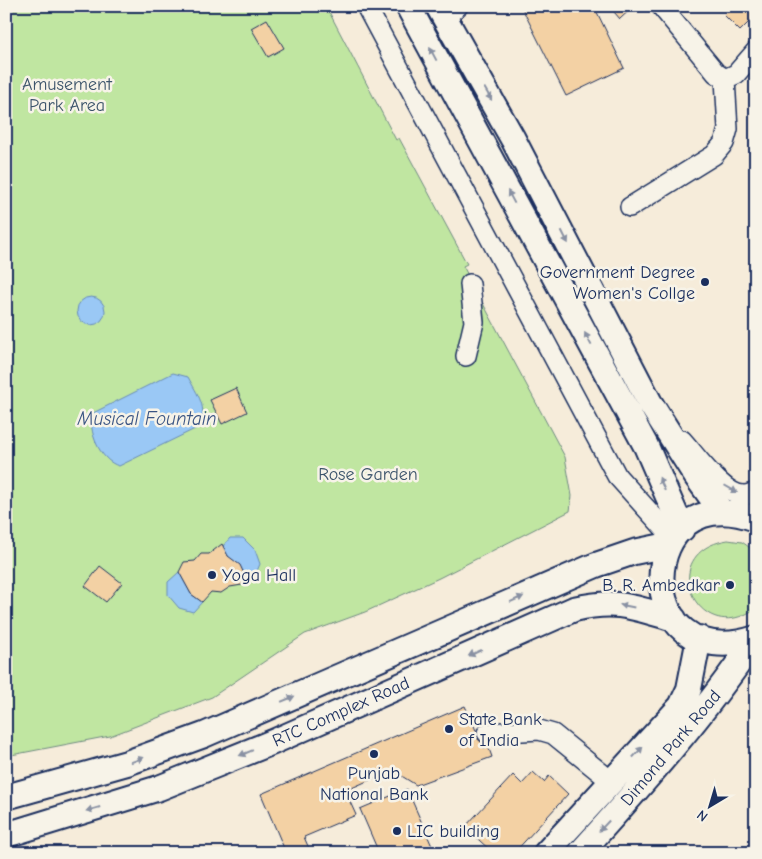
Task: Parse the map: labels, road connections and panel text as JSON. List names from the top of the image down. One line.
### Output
{"streets":{"main road":["RTC Complex Road","Dimond Park Road"]},"water":["Musical Fountain"],"parks":["Amusement Park Area","Rose Garden"],"places":["Government Degree Women's Collge","Yoga Hall","B. R. Ambedkar","State Bank of India","Punjab National Bank","LIC building"],"north":"bottom left"}
